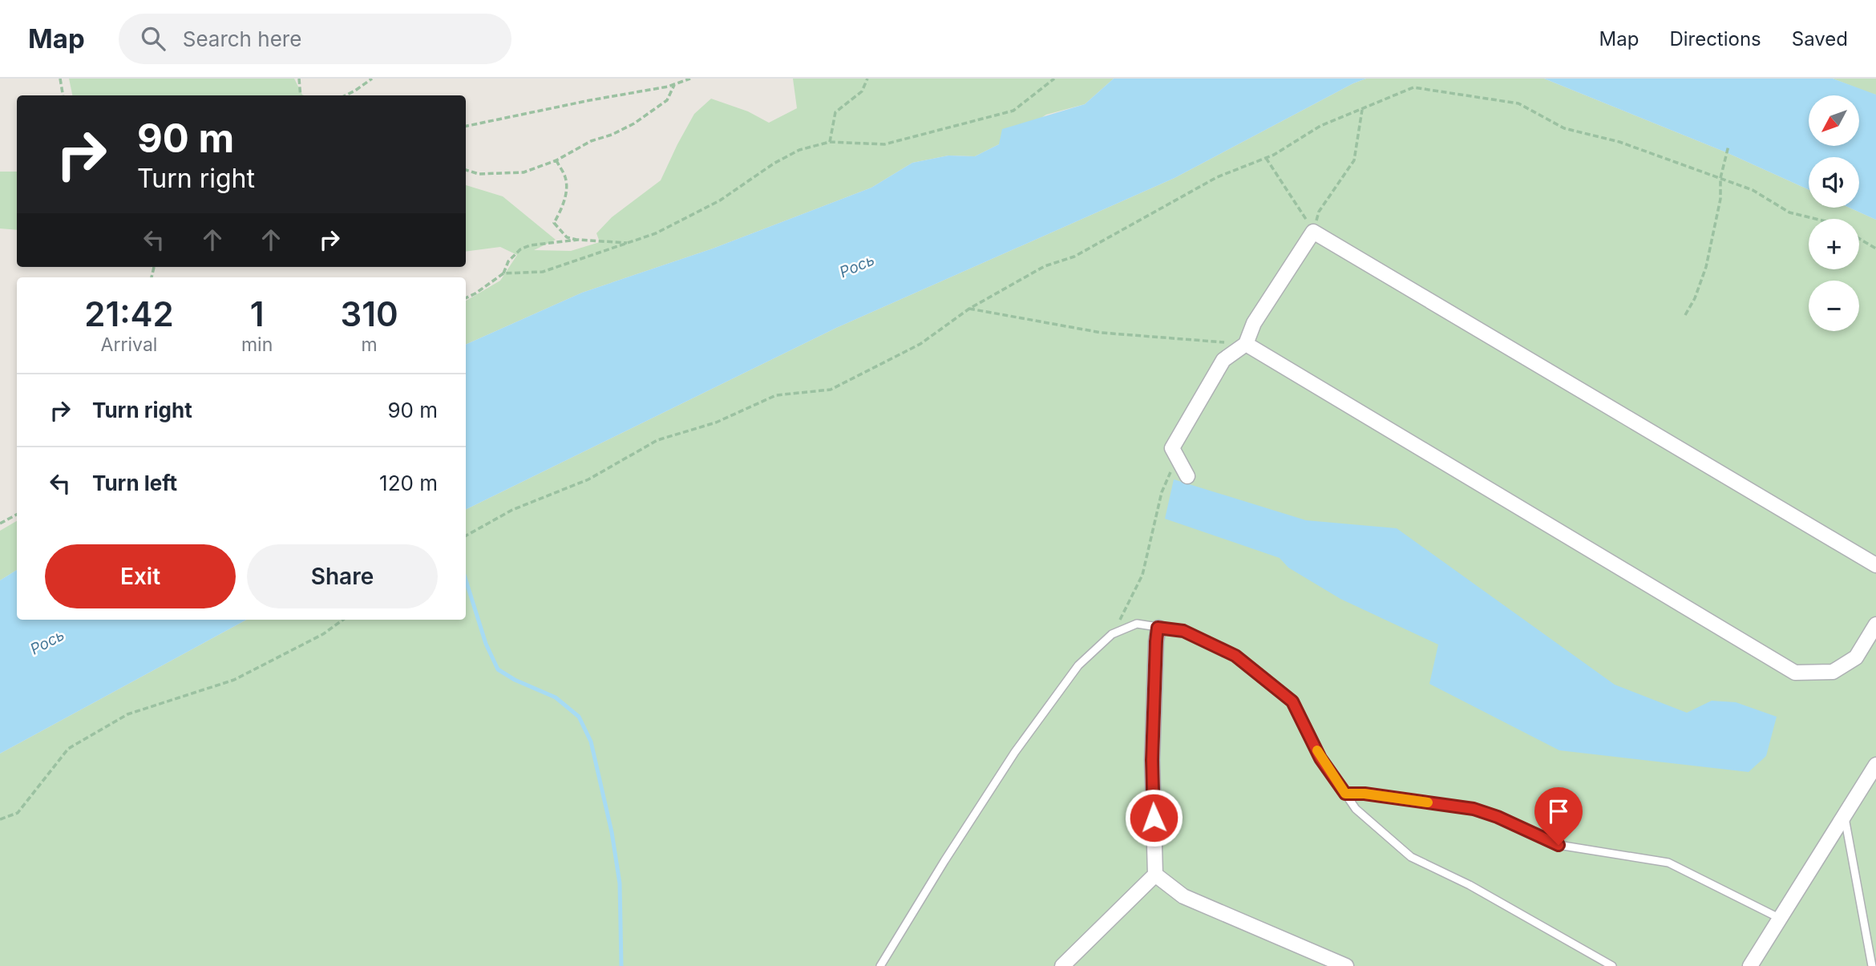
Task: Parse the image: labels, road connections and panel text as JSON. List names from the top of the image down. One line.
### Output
{"water":["Рось"],"north":"bottom left","page":{"header":"Map","search":"Search here","nav":["Map","Directions","Saved"],"map_buttons":["+","−"],"turn":["90 m","Turn right"],"eta":["21:42","Arrival","1","min","310","m"],"list":[{"name":"Turn right","value":"90 m"},{"name":"Turn left","value":"120 m"}],"buttons":["Exit","Share"]}}
